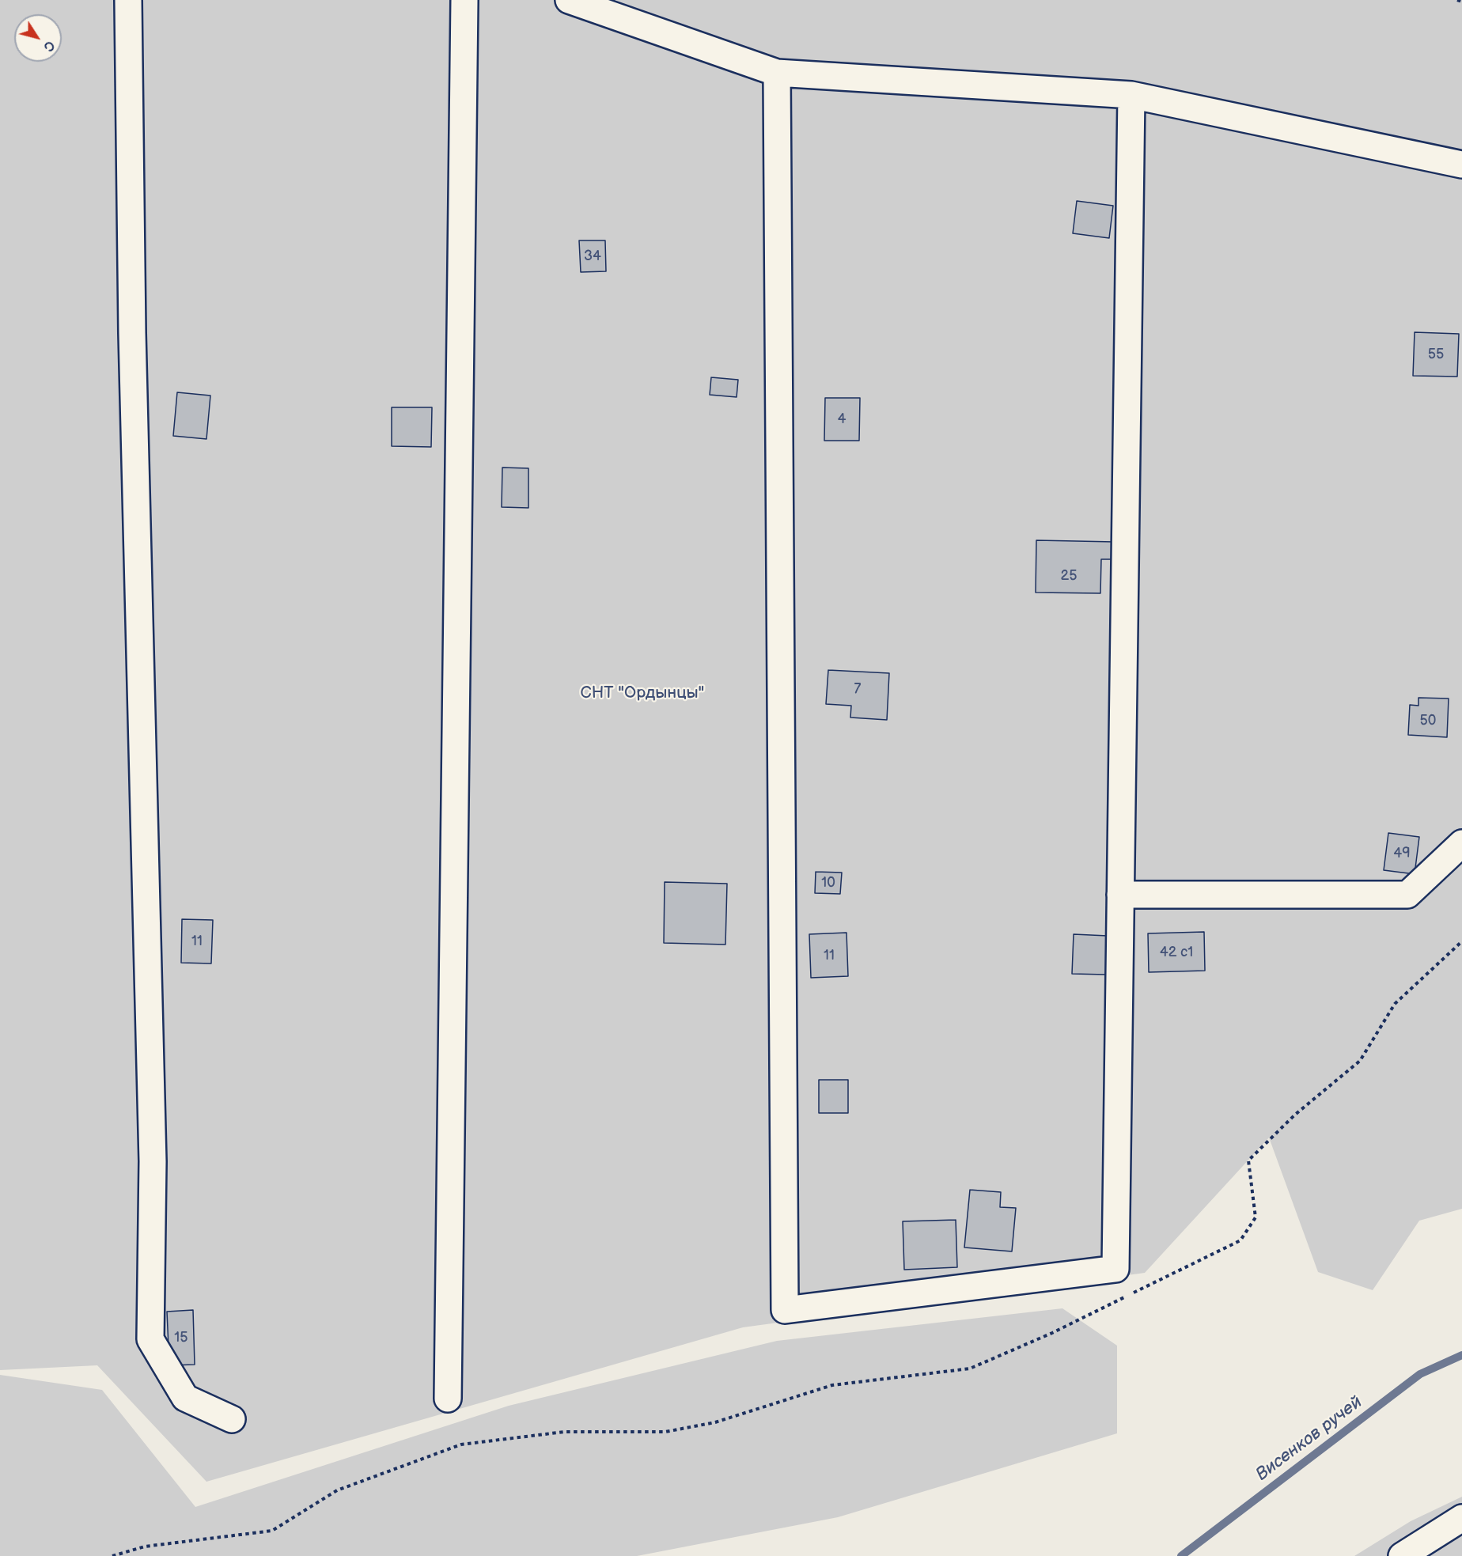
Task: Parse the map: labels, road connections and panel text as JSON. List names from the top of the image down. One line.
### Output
{"water":["Висенков ручей"],"parks":["СНТ \"Ордынцы\""],"house_numbers":["34","55","4","25","7","50","49","10","11","42 с1","11","15"],"north":"bottom right"}
